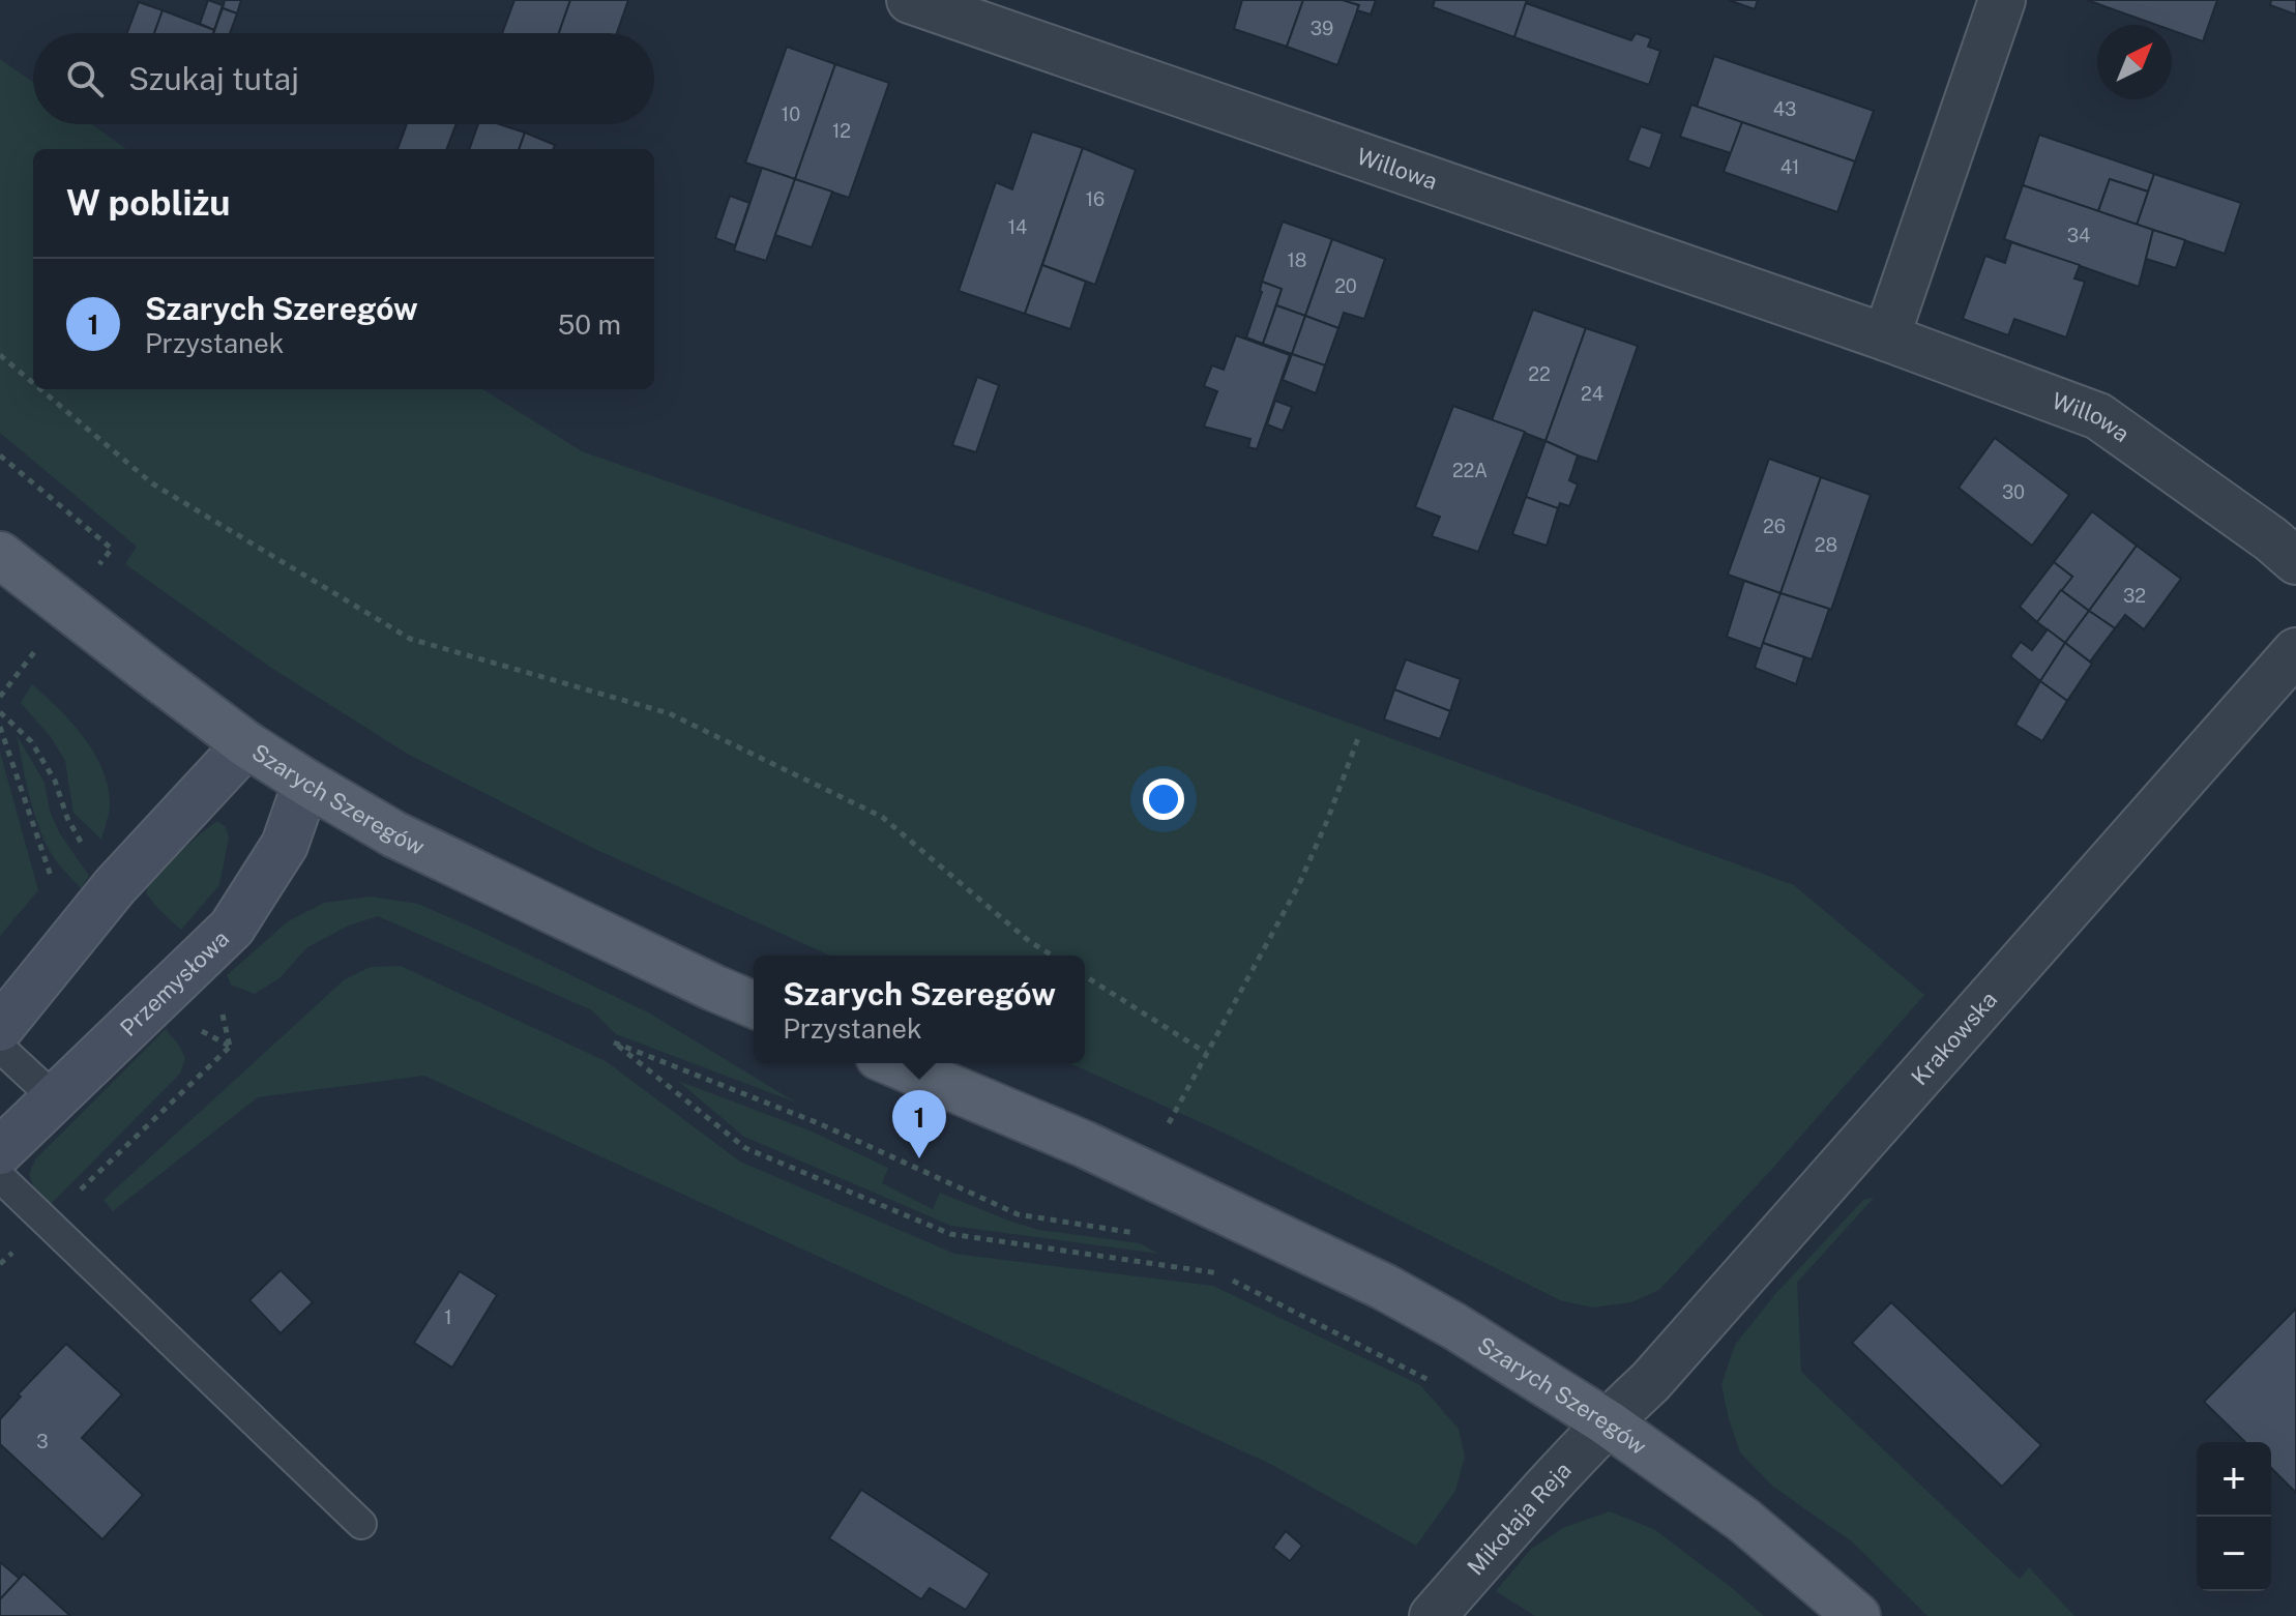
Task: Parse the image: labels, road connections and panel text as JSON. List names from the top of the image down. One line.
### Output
{"streets":{"main road":["Szarych Szeregów","Przemysłowa"],"street":["Willowa","Krakowska","Mikołaja Reja"]},"crossings":[["Szarych Szeregów","Przemysłowa"],["Szarych Szeregów","Krakowska"],["Szarych Szeregów","Mikołaja Reja"],["Krakowska","Mikołaja Reja"]],"house_numbers":["39","43","10","12","41","16","14","34","18","20","22","24","22A","30","26","28","32","1","3"],"north":"top right","page":{"search":"Szukaj tutaj","heading":"W pobliżu","list":[{"mark":"1","name":"Szarych Szeregów","note":"Przystanek","value":"50 m"}],"popup":["Szarych Szeregów","Przystanek"],"pins":"1","map_buttons":["+","−"]}}
